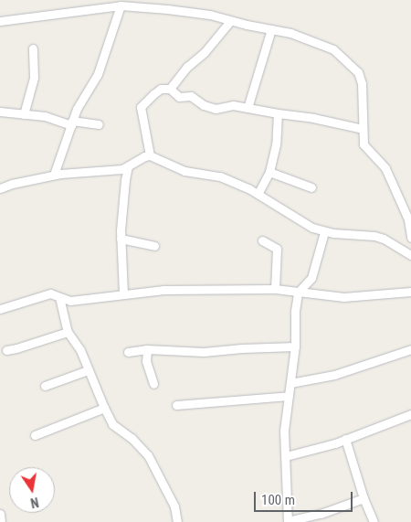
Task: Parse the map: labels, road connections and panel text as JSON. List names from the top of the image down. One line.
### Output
{"scale_bar":"100 m","north":"bottom"}
